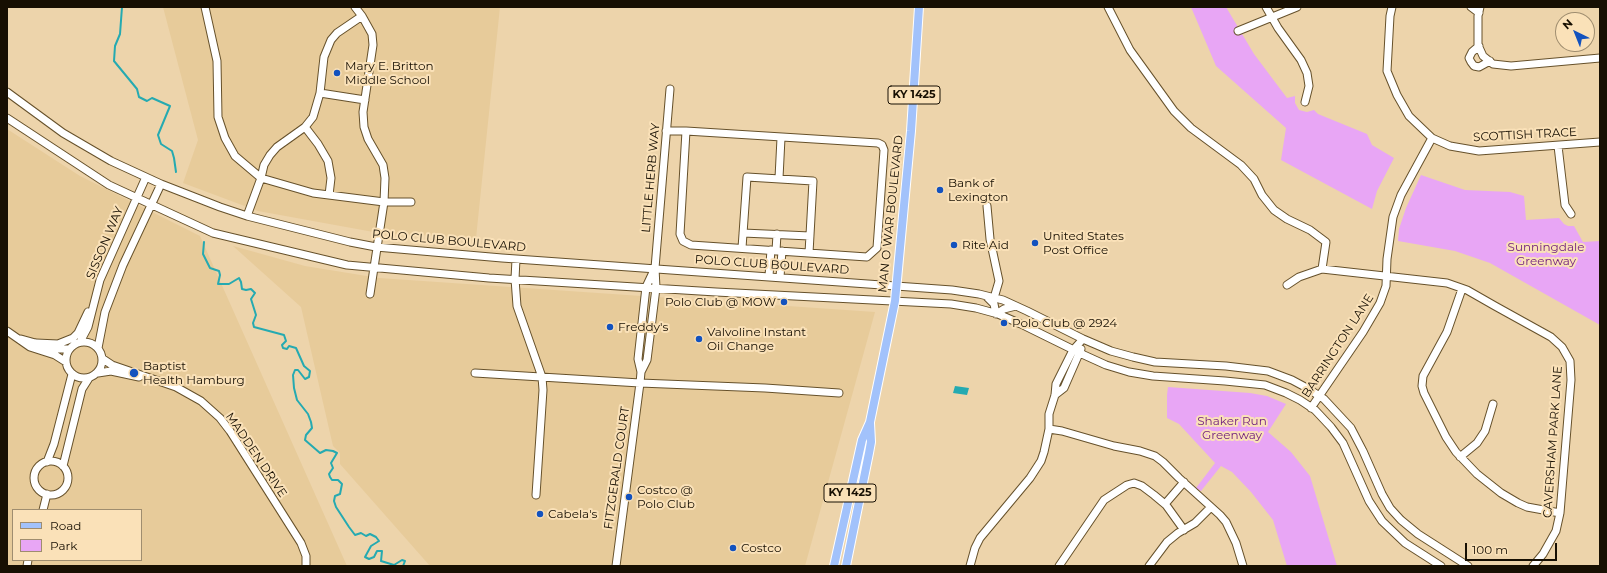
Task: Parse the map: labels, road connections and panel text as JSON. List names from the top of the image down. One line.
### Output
{"streets":{"main road":["KY 1425","MAN O WAR BOULEVARD"],"street":["SCOTTISH TRACE","LITTLE HERB WAY","POLO CLUB BOULEVARD","SISSON WAY","BARRINGTON LANE","CAVERSHAM PARK LANE","MADDEN DRIVE","FITZGERALD COURT"]},"crossings":[["SCOTTISH TRACE","BARRINGTON LANE"],["LITTLE HERB WAY","POLO CLUB BOULEVARD"],["LITTLE HERB WAY","FITZGERALD COURT"],["MAN O WAR BOULEVARD","POLO CLUB BOULEVARD"],["POLO CLUB BOULEVARD","SISSON WAY"],["POLO CLUB BOULEVARD","BARRINGTON LANE"],["POLO CLUB BOULEVARD","FITZGERALD COURT"],["SISSON WAY","MADDEN DRIVE"],["BARRINGTON LANE","CAVERSHAM PARK LANE"]],"parks":["Sunningdale Greenway","Shaker Run Greenway"],"places":["Mary E. Britton Middle School","Bank of Lexington","United States Post Office","Rite Aid","Polo Club @ MOW","Polo Club @ 2924","Freddy's","Valvoline Instant Oil Change","Baptist Health Hamburg","Costco @ Polo Club","Cabela's","Costco"],"legend":["Road","Park"],"scale_bar":"100 m","north":"top left"}
